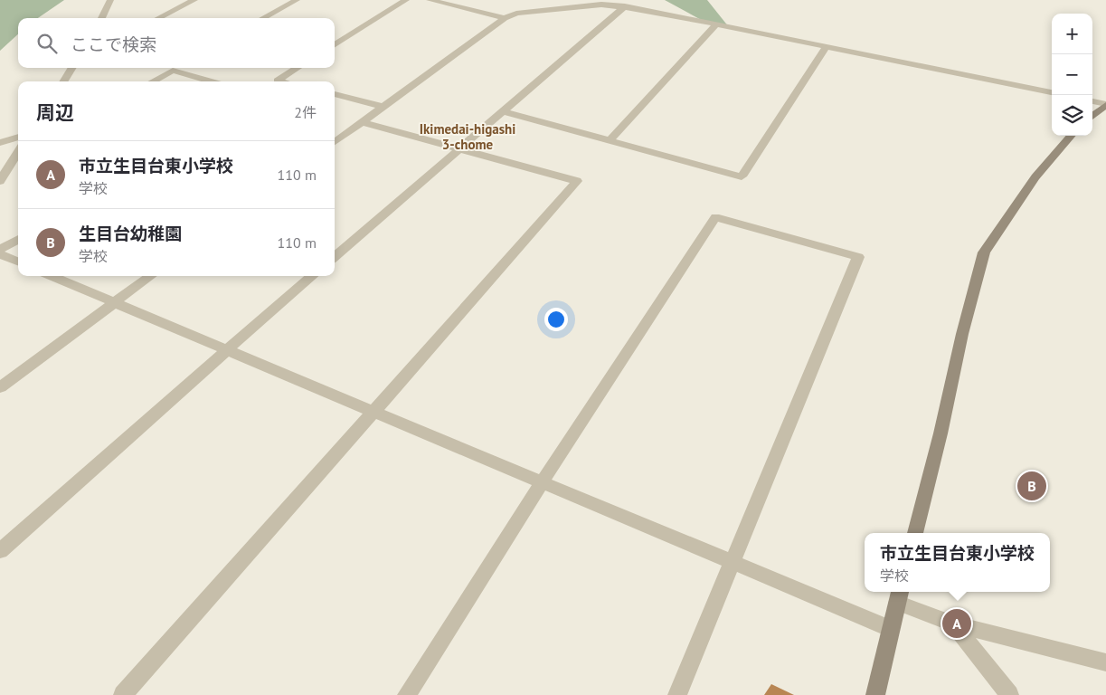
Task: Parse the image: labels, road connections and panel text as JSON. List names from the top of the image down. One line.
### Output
{"districts":["Ikimedai-higashi 3-chome"],"page":{"map_buttons":["+","−"],"search":"ここで検索","heading":["周辺","2件"],"list":[{"mark":"A","name":"市立生目台東小学校","note":"学校","value":"110 m"},{"mark":"B","name":"生目台幼稚園","note":"学校","value":"110 m"}],"pins":["B","A"],"popup":["市立生目台東小学校","学校"]}}
